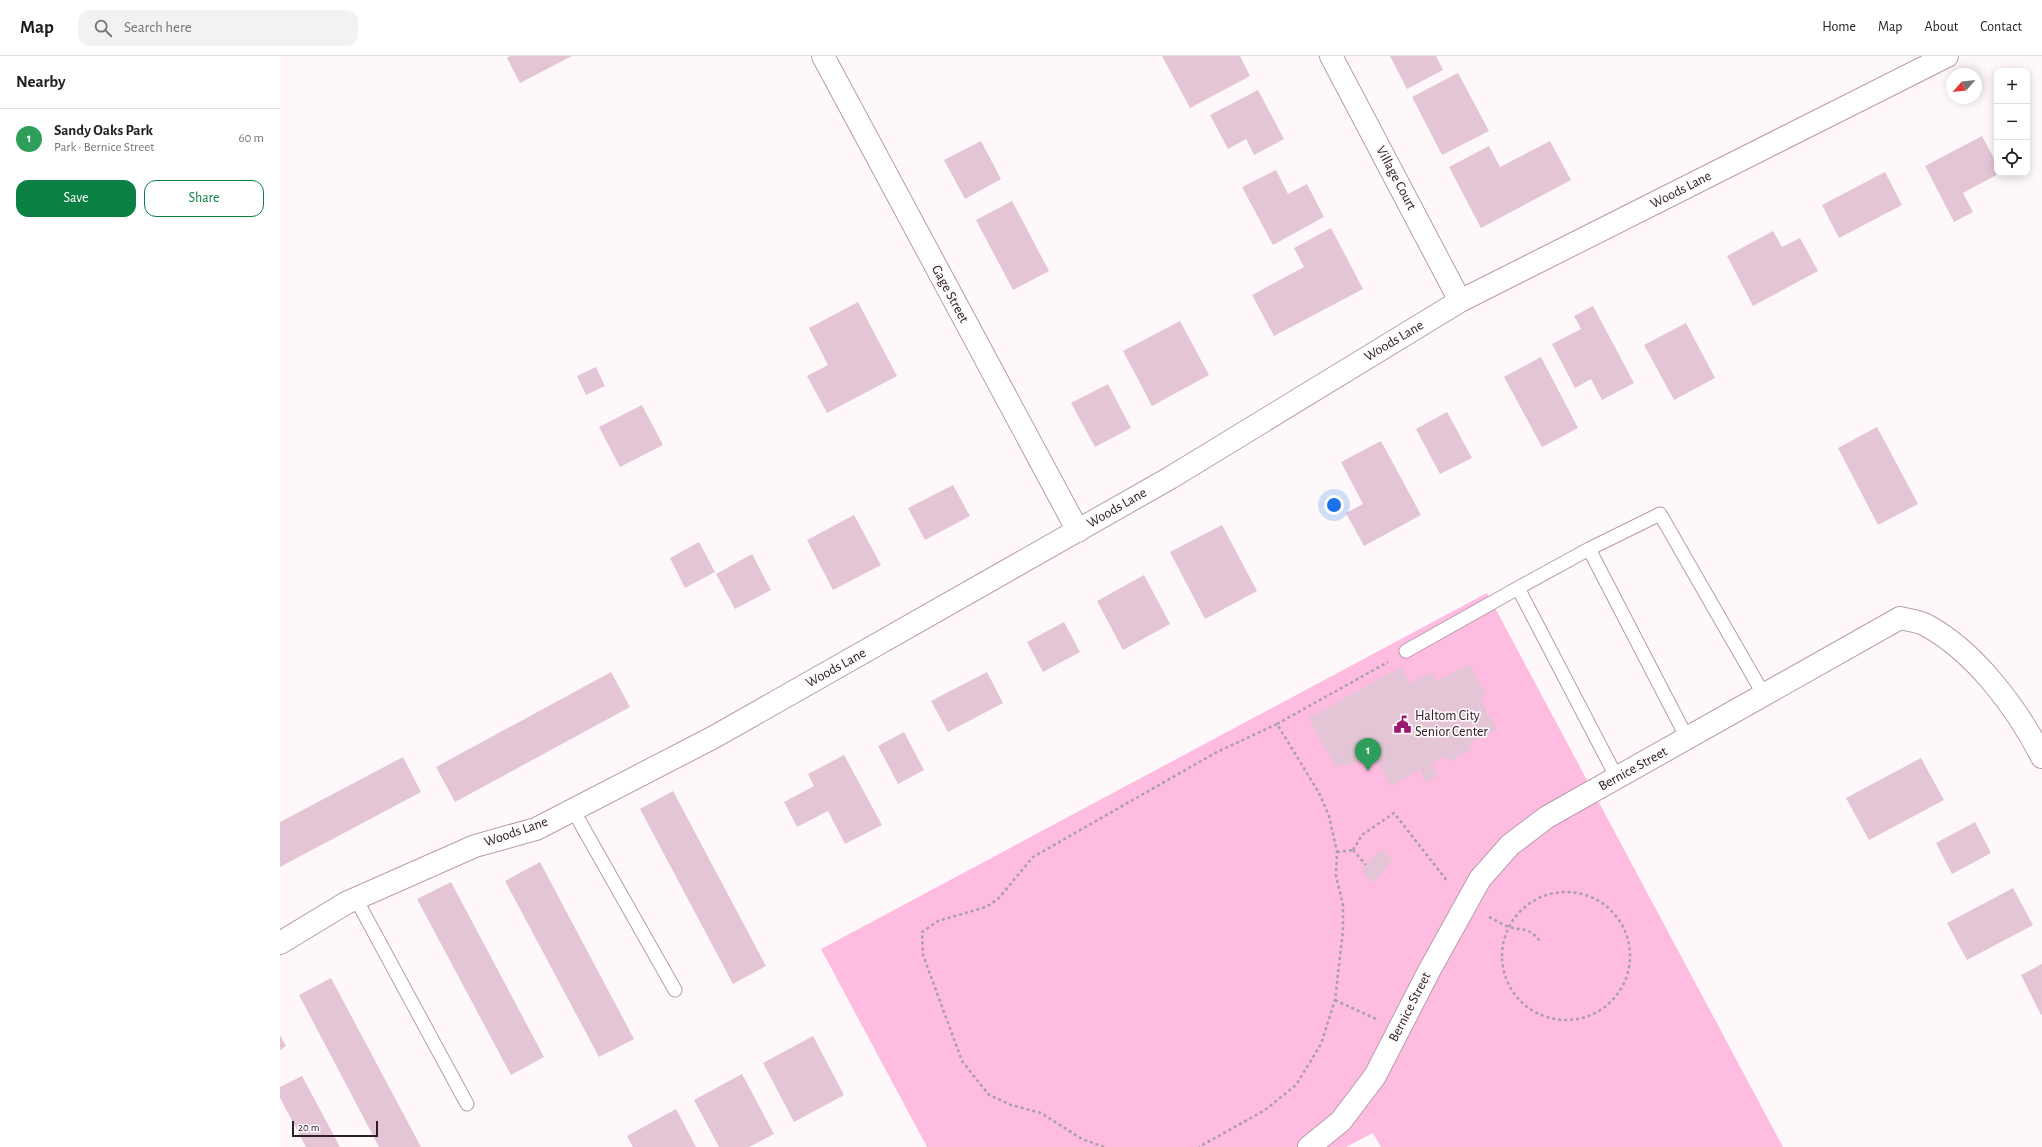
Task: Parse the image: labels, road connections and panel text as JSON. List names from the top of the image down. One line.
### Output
{"streets":{"street":["Village Court","Woods Lane","Gage Street","Bernice Street"]},"crossings":[["Village Court","Woods Lane"],["Woods Lane","Gage Street"]],"places":{"public building":["Haltom City Senior Center"]},"scale_bar":"20 m","north":"bottom left","page":{"header":"Map","search":"Search here","nav":["Home","Map","About","Contact"],"heading":"Nearby","map_buttons":["+","−"],"list":[{"mark":"1","name":"Sandy Oaks Park","note":"Park · Bernice Street","value":"60 m"}],"buttons":["Save","Share"],"pins":"1","scale":"20 m"}}
